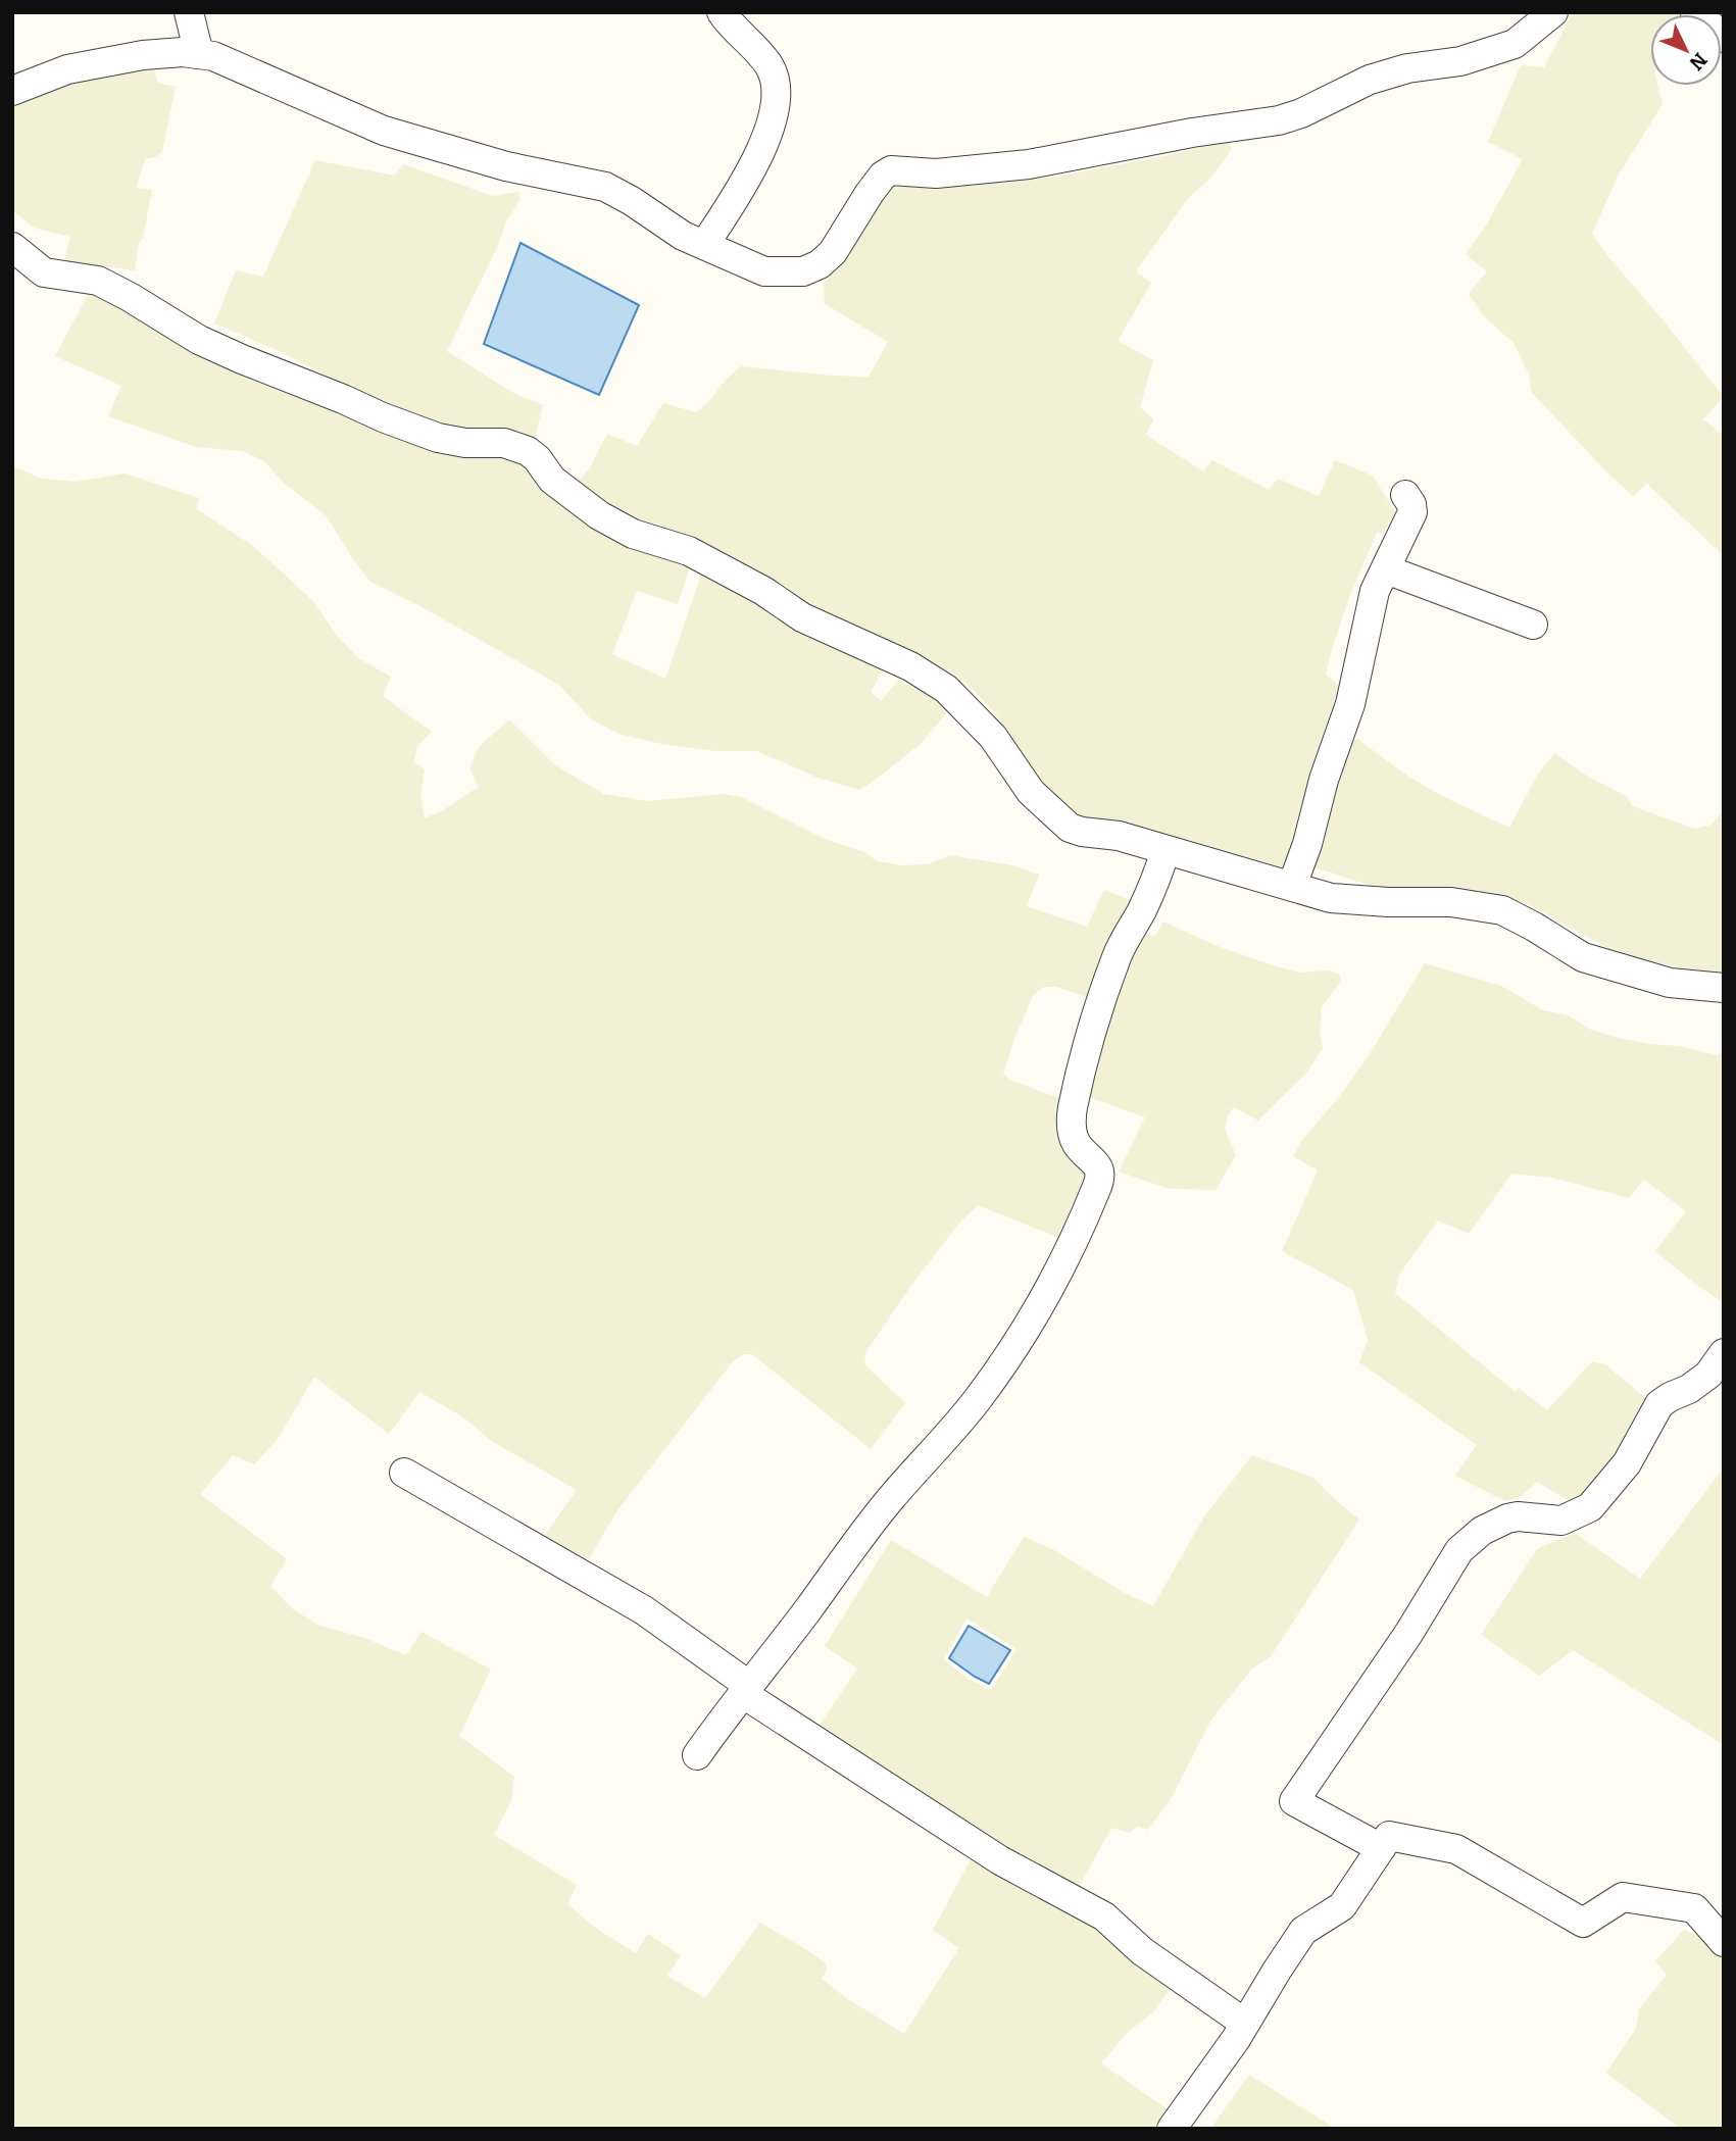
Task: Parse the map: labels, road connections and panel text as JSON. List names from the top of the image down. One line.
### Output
{"north":"bottom right"}
